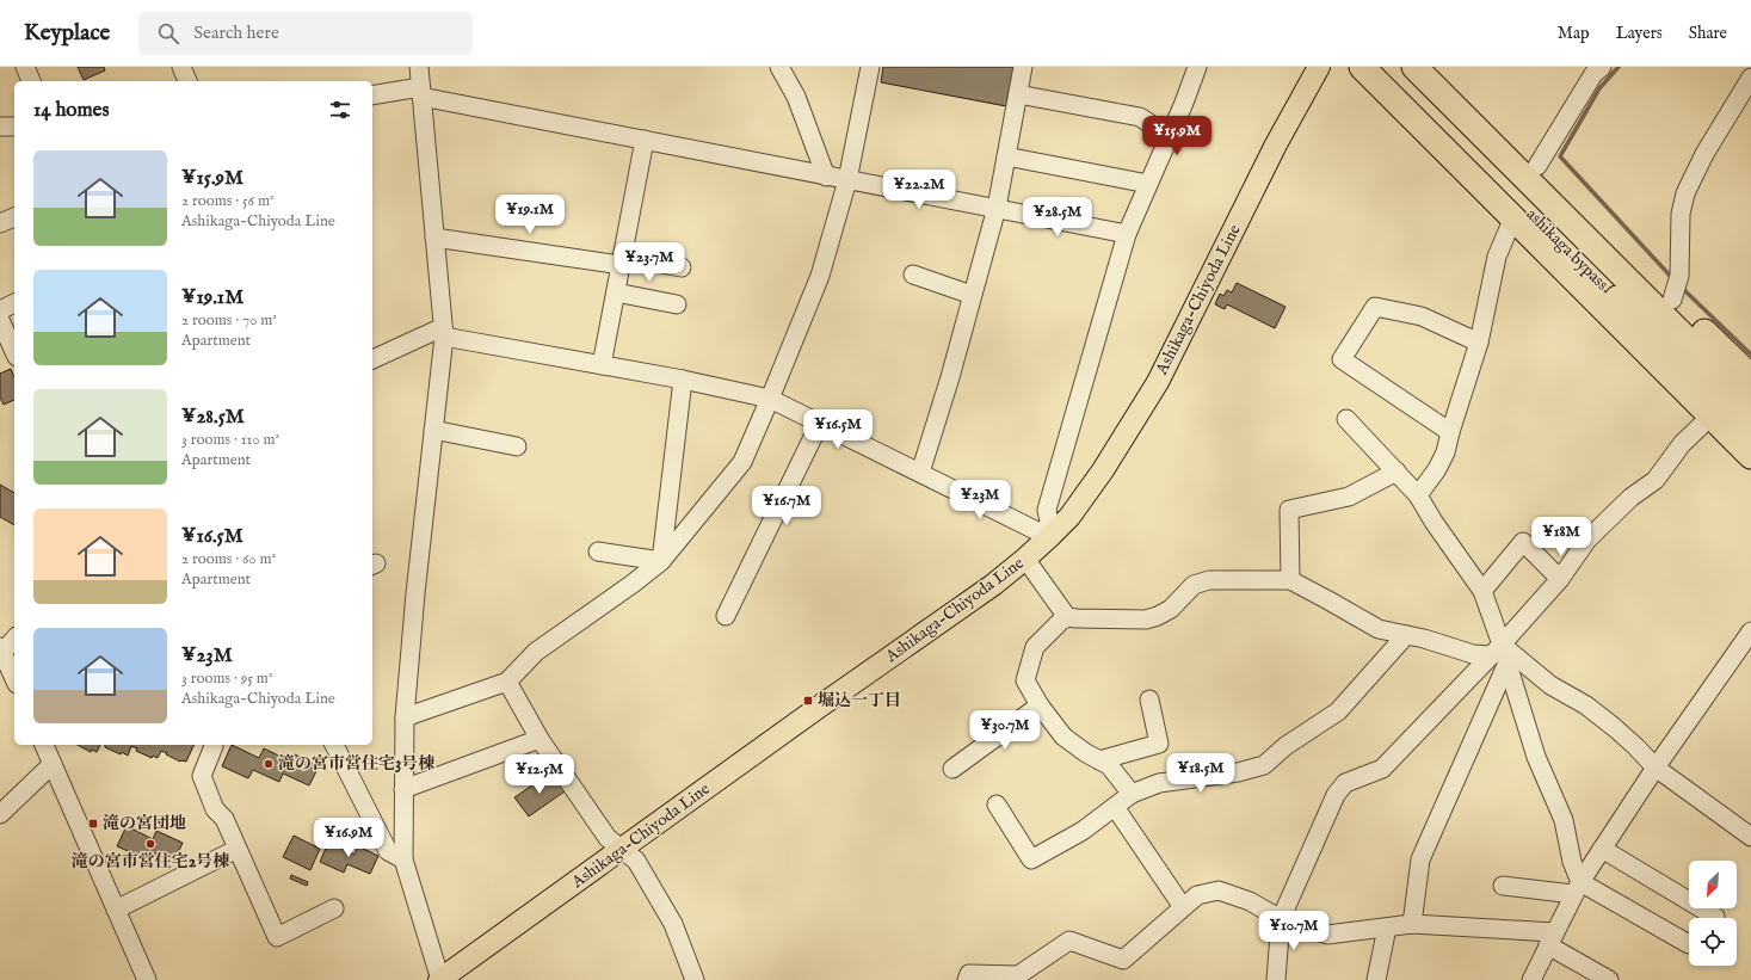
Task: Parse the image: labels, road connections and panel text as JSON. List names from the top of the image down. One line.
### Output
{"streets":{"highway":["ashikaga bypass"],"main road":["Ashikaga-Chiyoda Line"]},"places":{"transit":["堀込一丁目","滝の宮団地"],"other":["滝の宮市営住宅3号棟","滝の宮市営住宅2号棟"]},"north":"bottom left","page":{"header":"Keyplace","search":"Search here","nav":["Map","Layers","Share"],"heading":"14 homes","price":["¥15.9M","¥22.2M","¥19.1M","¥28.5M","¥23.7M","¥16.5M","¥23M","¥16.7M","¥18M","¥30.7M","¥18.5M","¥12.5M","¥16.9M","¥10.7M"],"list":[{"name":"¥15.9M","note":"2 rooms · 56 m² · Ashikaga-Chiyoda Line"},{"name":"¥19.1M","note":"2 rooms · 70 m² · Apartment"},{"name":"¥28.5M","note":"3 rooms · 110 m² · Apartment"},{"name":"¥16.5M","note":"2 rooms · 60 m² · Apartment"},{"name":"¥23M","note":"3 rooms · 95 m² · Ashikaga-Chiyoda Line"}]}}
